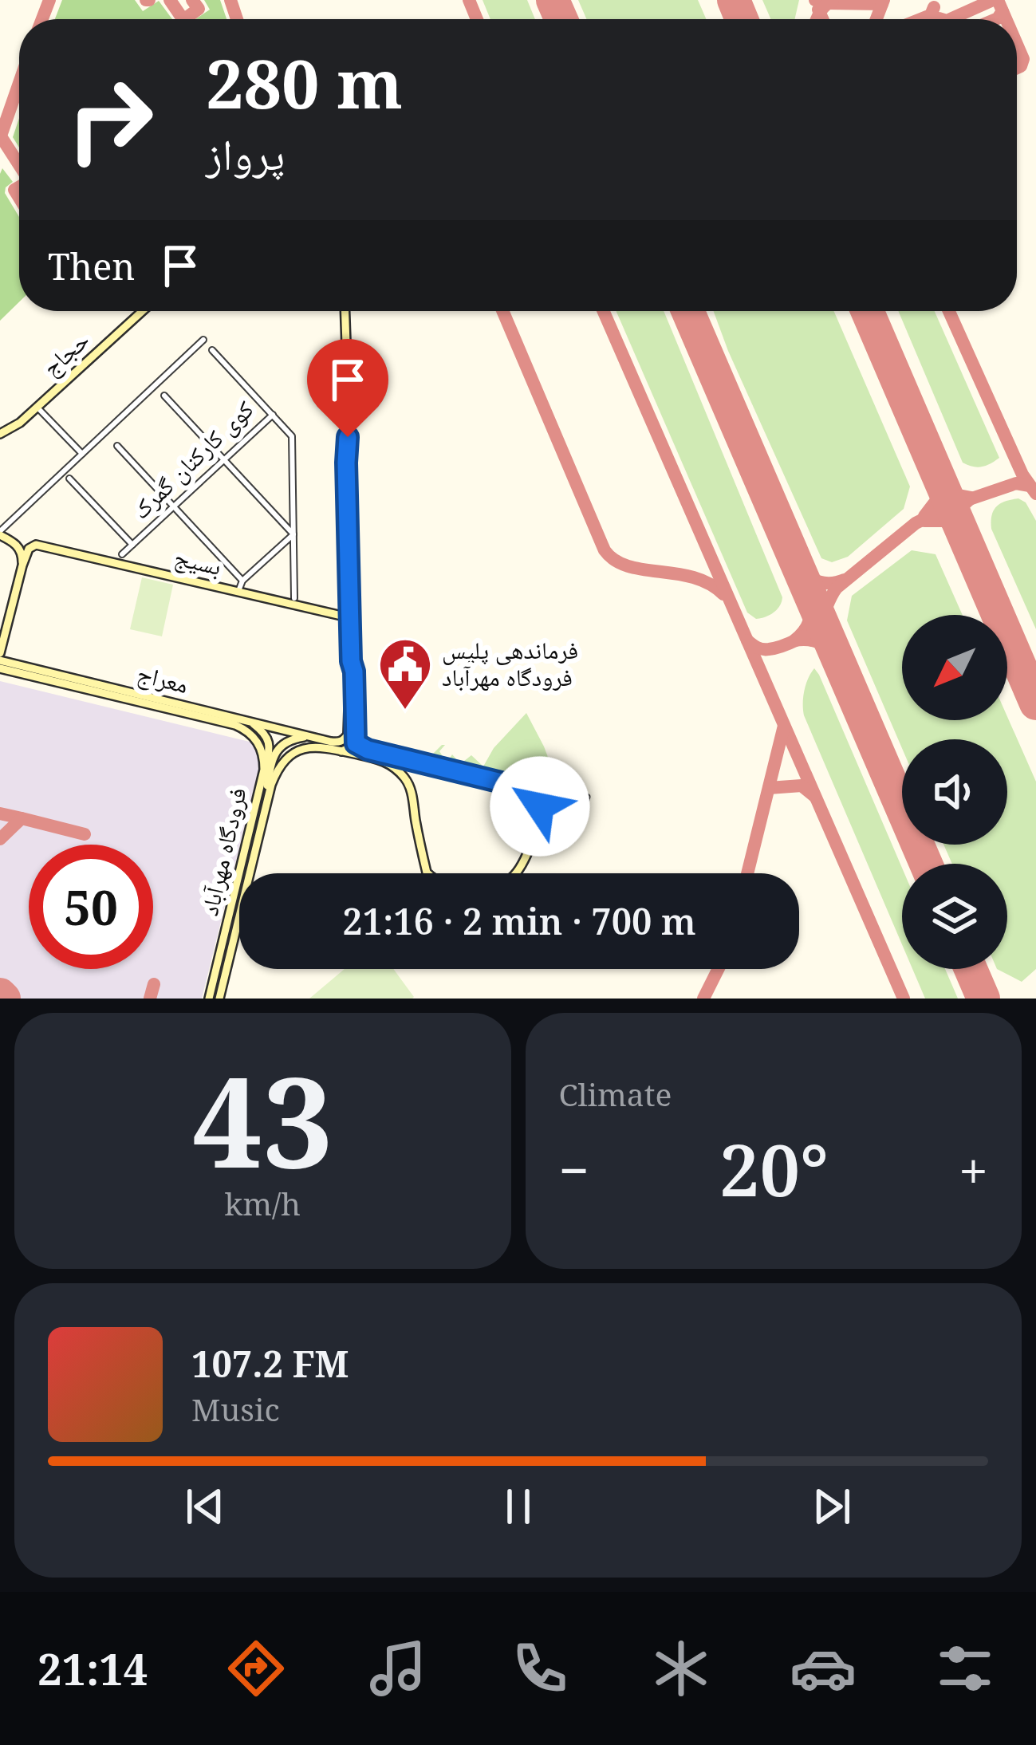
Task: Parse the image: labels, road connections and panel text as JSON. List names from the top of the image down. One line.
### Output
{"streets":{"main road":["حجاج","بسیج","معراج","فرودگاه مهرآباد"],"street":["کوی کارکنان گمرک"]},"crossings":[["معراج","فرودگاه مهرآباد"]],"places":{"public building":["فرماندهی پلیس فرودگاه مهرآباد"]},"north":"bottom left","page":{"turn":["280 m","پرواز"],"then":"Then","limit":"50","trip":"21:16 · 2 min · 700 m","tile":[["43","km/h"],"Climate"],"heat":["−","20°","+"],"song":["107.2 FM","Music"],"tabs":"21:14"}}
